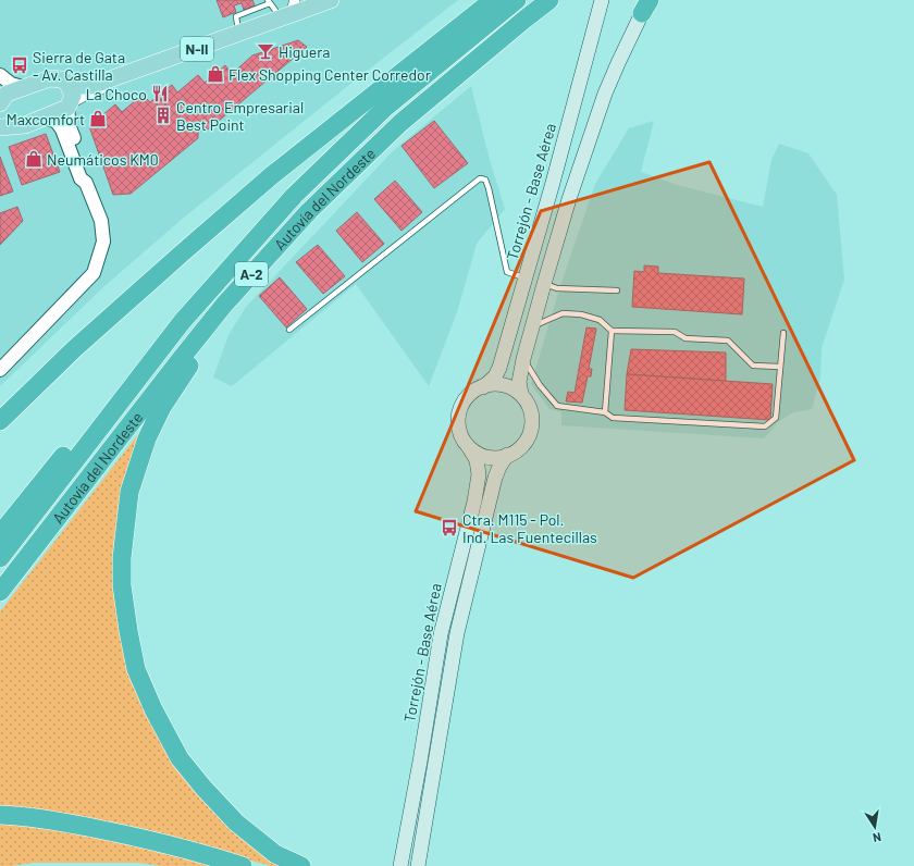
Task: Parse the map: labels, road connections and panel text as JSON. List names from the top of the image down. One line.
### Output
{"streets":{"highway":["Autovía del Nordeste","A-2"],"main road":["N-II","Torrejón - Base Aérea"]},"places":{"bar":["Higuera"],"bus stop":["Sierra de Gata - Av. Castilla","Ctra. M115 - Pol. Ind. Las Fuentecillas"],"shop":["Flex Shopping Center Corredor","Maxcomfort","Neumáticos KM0"],"restaurant":["La Choco"],"building":["Centro Empresarial Best Point"]},"north":"bottom"}
